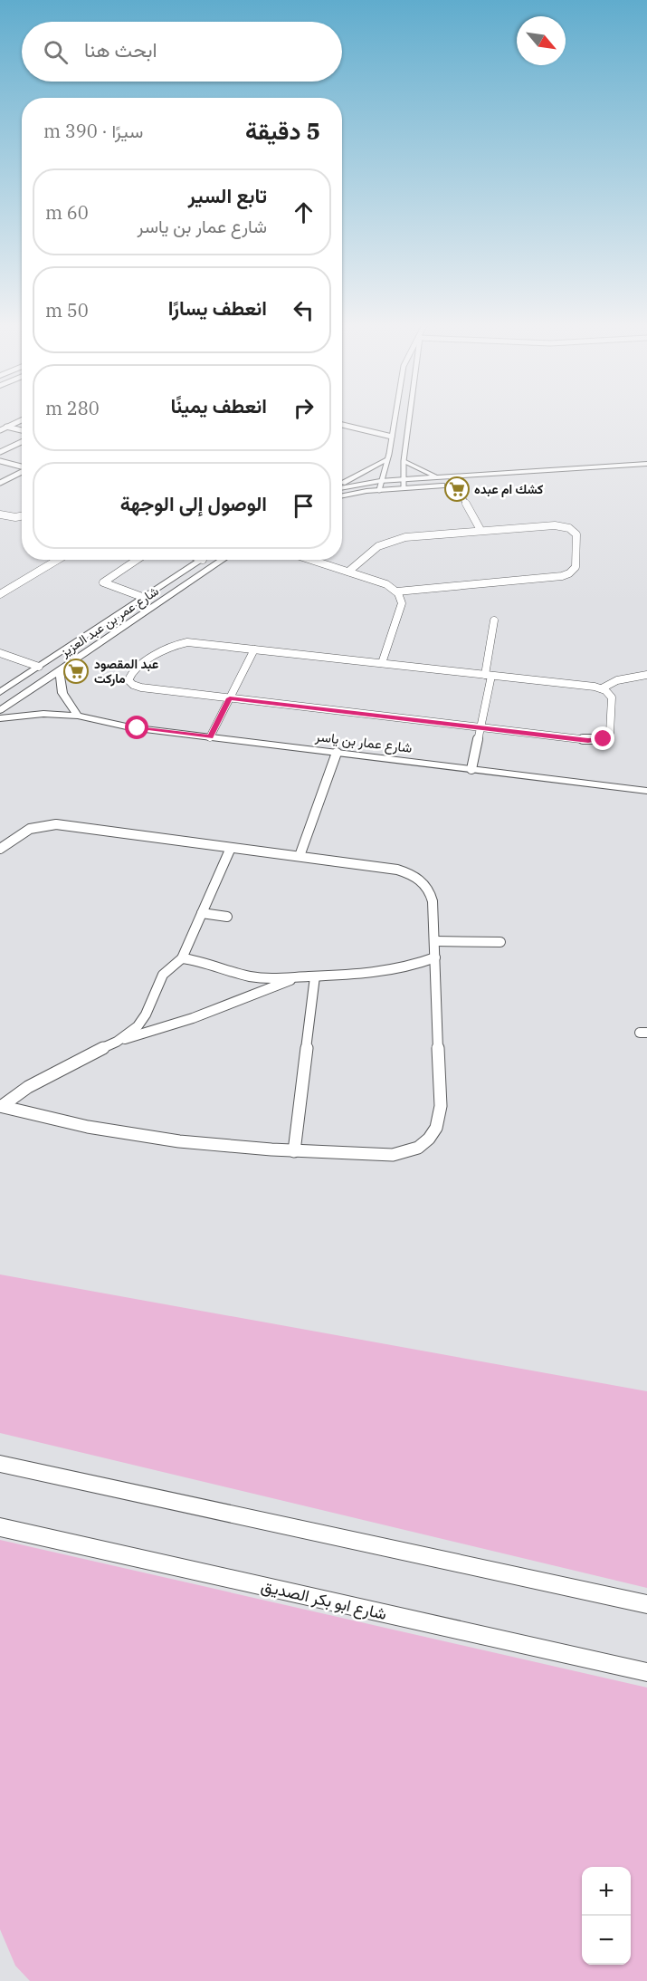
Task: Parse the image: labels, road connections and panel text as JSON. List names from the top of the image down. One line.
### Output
{"streets":{"main road":["شارع ابو بكر الصديق"],"street":["شارع عمر بن عبد العزيز","شارع عمار بن ياسر"]},"places":{"supermarket":["كشك ام عبده","عبد المقصود ماركت"]},"north":"bottom right","page":{"search":"ابحث هنا","heading":["5 دقيقة","سيرًا · 390 m"],"list":[["تابع السير","شارع عمار بن ياسر","60 m"],["انعطف يسارًا","50 m"],["انعطف يمينًا","280 m"],"الوصول إلى الوجهة"],"map_buttons":["+","−"]}}
